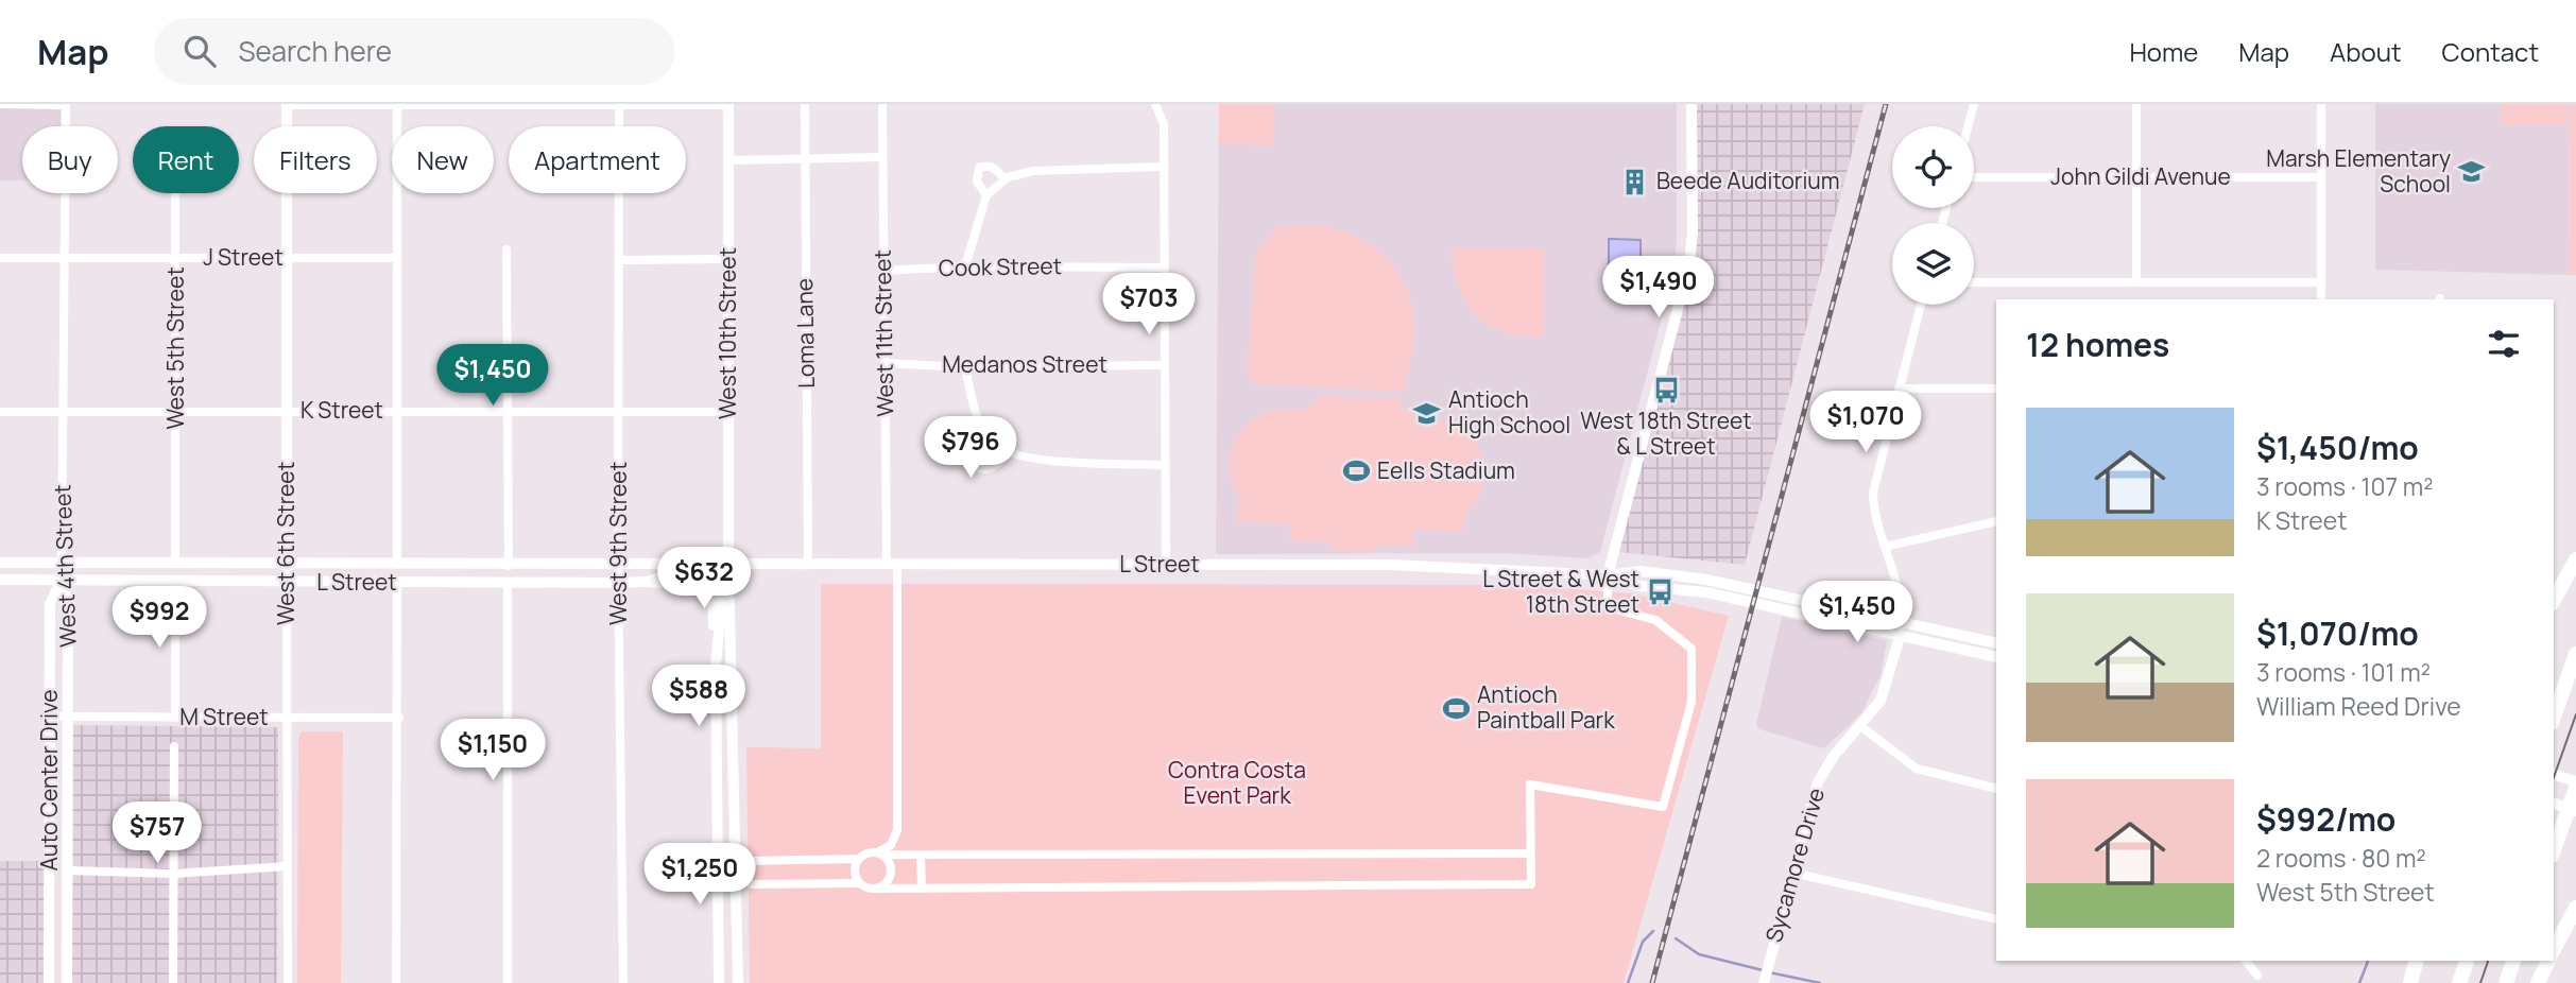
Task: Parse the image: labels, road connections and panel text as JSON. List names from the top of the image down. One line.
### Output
{"streets":{"main road":["West 10th Street","L Street"],"street":["John Gildi Avenue","J Street","Cook Street","Loma Lane","West 11th Street","West 5th Street","Medanos Street","K Street","West 6th Street","West 9th Street","West 4th Street","M Street","Auto Center Drive","Sycamore Drive"]},"crossings":[["J Street","West 5th Street"],["J Street","West 6th Street"],["J Street","West 4th Street"],["Cook Street","West 11th Street"],["West 10th Street","K Street"],["West 10th Street","L Street"],["Loma Lane","L Street"],["West 11th Street","Medanos Street"],["West 11th Street","L Street"],["West 5th Street","K Street"],["West 5th Street","L Street"],["K Street","West 6th Street"],["K Street","West 9th Street"],["K Street","West 4th Street"],["West 6th Street","L Street"],["West 6th Street","M Street"],["West 9th Street","L Street"],["L Street","West 4th Street"],["L Street","Auto Center Drive"],["L Street","Sycamore Drive"],["West 4th Street","M Street"],["West 4th Street","Auto Center Drive"],["M Street","Auto Center Drive"]],"parks":["Contra Costa Event Park"],"places":{"school or university":["Marsh Elementary School","Antioch High School"],"building":["Beede Auditorium"],"bus stop":["West 18th Street & L Street","L Street & West 18th Street"],"sports":["Eells Stadium","Antioch Paintball Park"]},"page":{"header":"Map","search":"Search here","nav":["Home","Map","About","Contact"],"chip":["Buy","Rent","Filters","New","Apartment"],"price":["$1,490","$703","$1,450","$1,070","$796","$632","$1,450","$992","$588","$1,150","$757","$1,250"],"heading":"12 homes","list":[{"name":"$1,450/mo","note":"3 rooms · 107 m² · K Street"},{"name":"$1,070/mo","note":"3 rooms · 101 m² · William Reed Drive"},{"name":"$992/mo","note":"2 rooms · 80 m² · West 5th Street"}]}}
